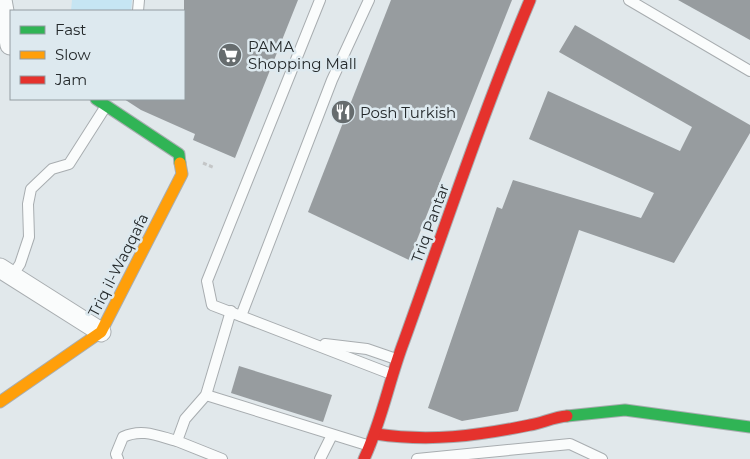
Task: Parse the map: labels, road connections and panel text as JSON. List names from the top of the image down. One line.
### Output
{"streets":{"street":["Triq Pantar","Triq il-Waqqafa"]},"places":{"supermarket":["PAMA Shopping Mall"],"restaurant":["Posh Turkish"]},"legend":["Fast","Slow","Jam"]}
